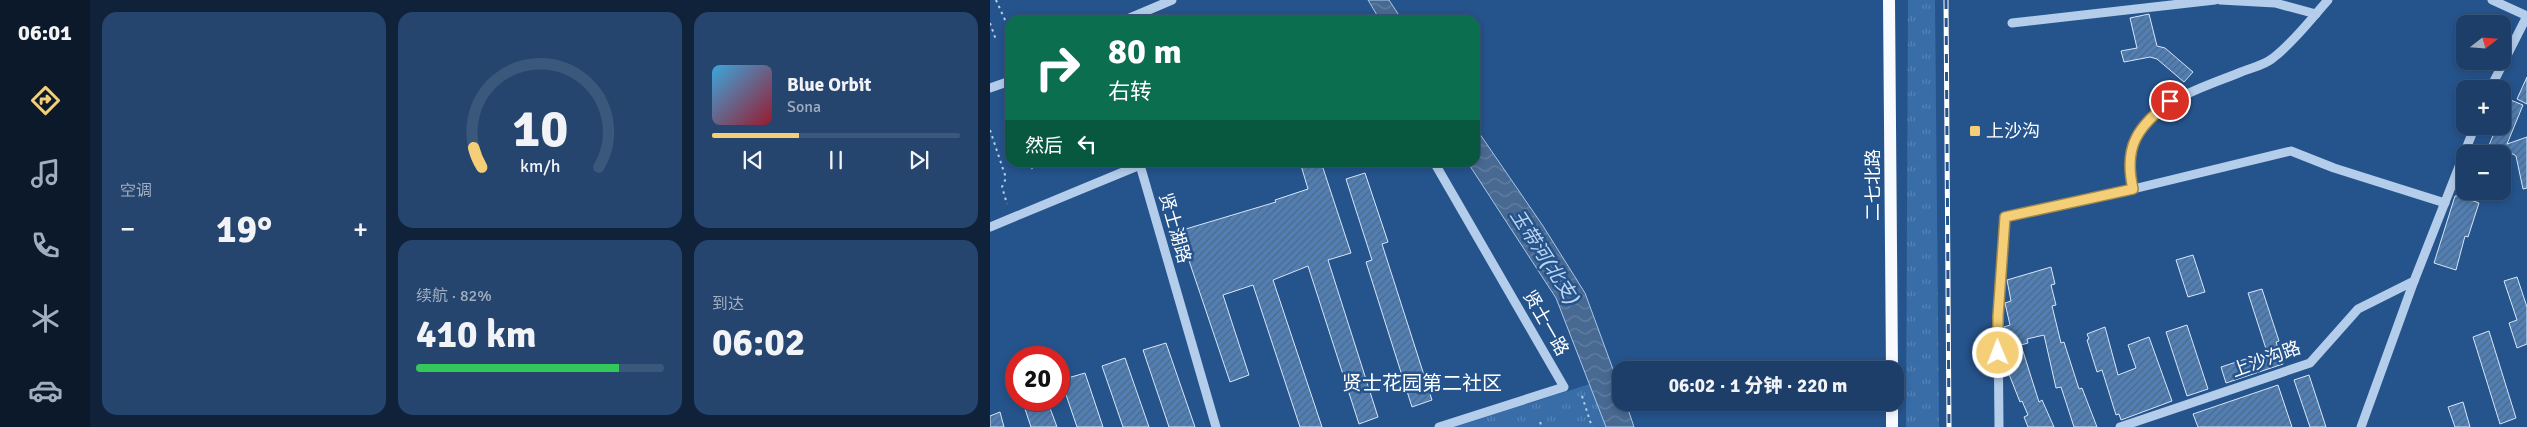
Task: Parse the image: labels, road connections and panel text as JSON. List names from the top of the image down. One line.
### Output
{"streets":{"main road":["二七北路"],"street":["贤士湖路","贤士一路","上沙沟路"]},"districts":["贤士花园第二社区"],"water":["玉带河(北支)"],"places":{"transit":["上沙沟"]},"north":"right","page":{"tabs":"06:01","tile":["空调",["续航 · 82%","410 km"],["到达","06:02"]],"map_buttons":["+","−"],"turn":["80 m","右转"],"song":["Blue Orbit","Sona"],"then":"然后","heat":["−","19°","+"],"limit":"20","trip":"06:02 · 1 分钟 · 220 m","gauge":["10","km/h"]}}
